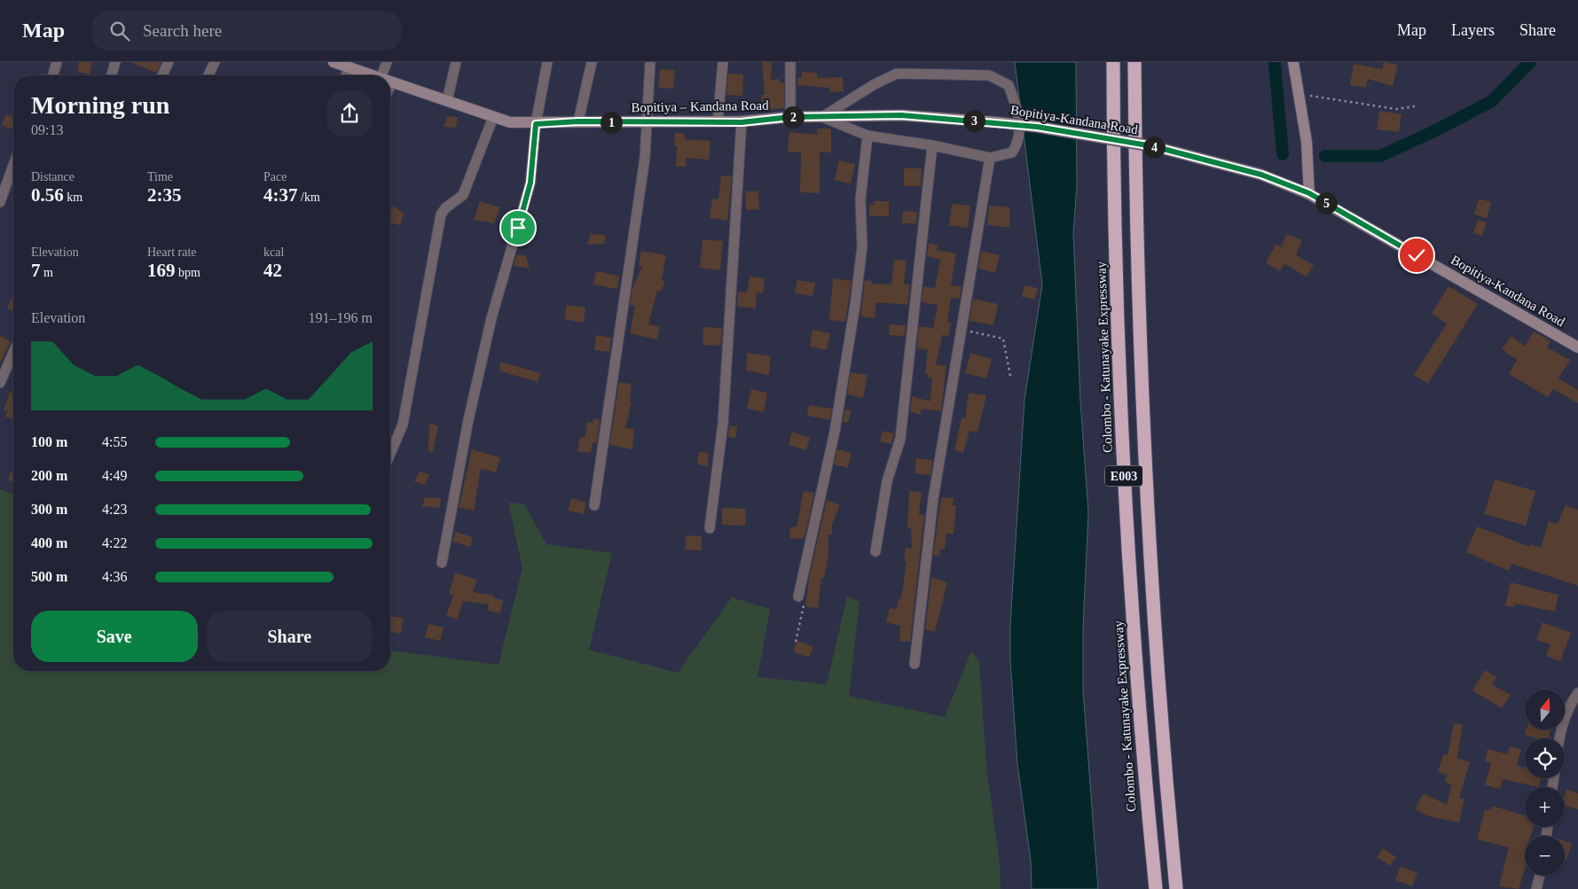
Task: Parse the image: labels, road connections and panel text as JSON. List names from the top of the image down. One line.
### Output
{"streets":{"highway":["Colombo - Katunayake Expressway","E003"],"street":["Bopitiya – Kandana Road","Bopitiya-Kandana Road"]},"crossings":[["Bopitiya – Kandana Road","Bopitiya-Kandana Road"]],"north":"top","page":{"header":"Map","search":"Search here","nav":["Map","Layers","Share"],"heading":["Morning run","09:13"],"pins":["2","3","1","4","5"],"stats":[["Distance","0.56 km"],["Time","2:35"],["Pace","4:37 /km"],["Elevation","7 m"],["Heart rate","169 bpm"],["kcal","42"]],"chart":["Elevation","191–196 m"],"list":[{"name":"100 m","note":"4:55"},{"name":"200 m","note":"4:49"},{"name":"300 m","note":"4:23"},{"name":"400 m","note":"4:22"},{"name":"500 m","note":"4:36"}],"buttons":["Save","Share"],"map_buttons":["+","−"]}}
